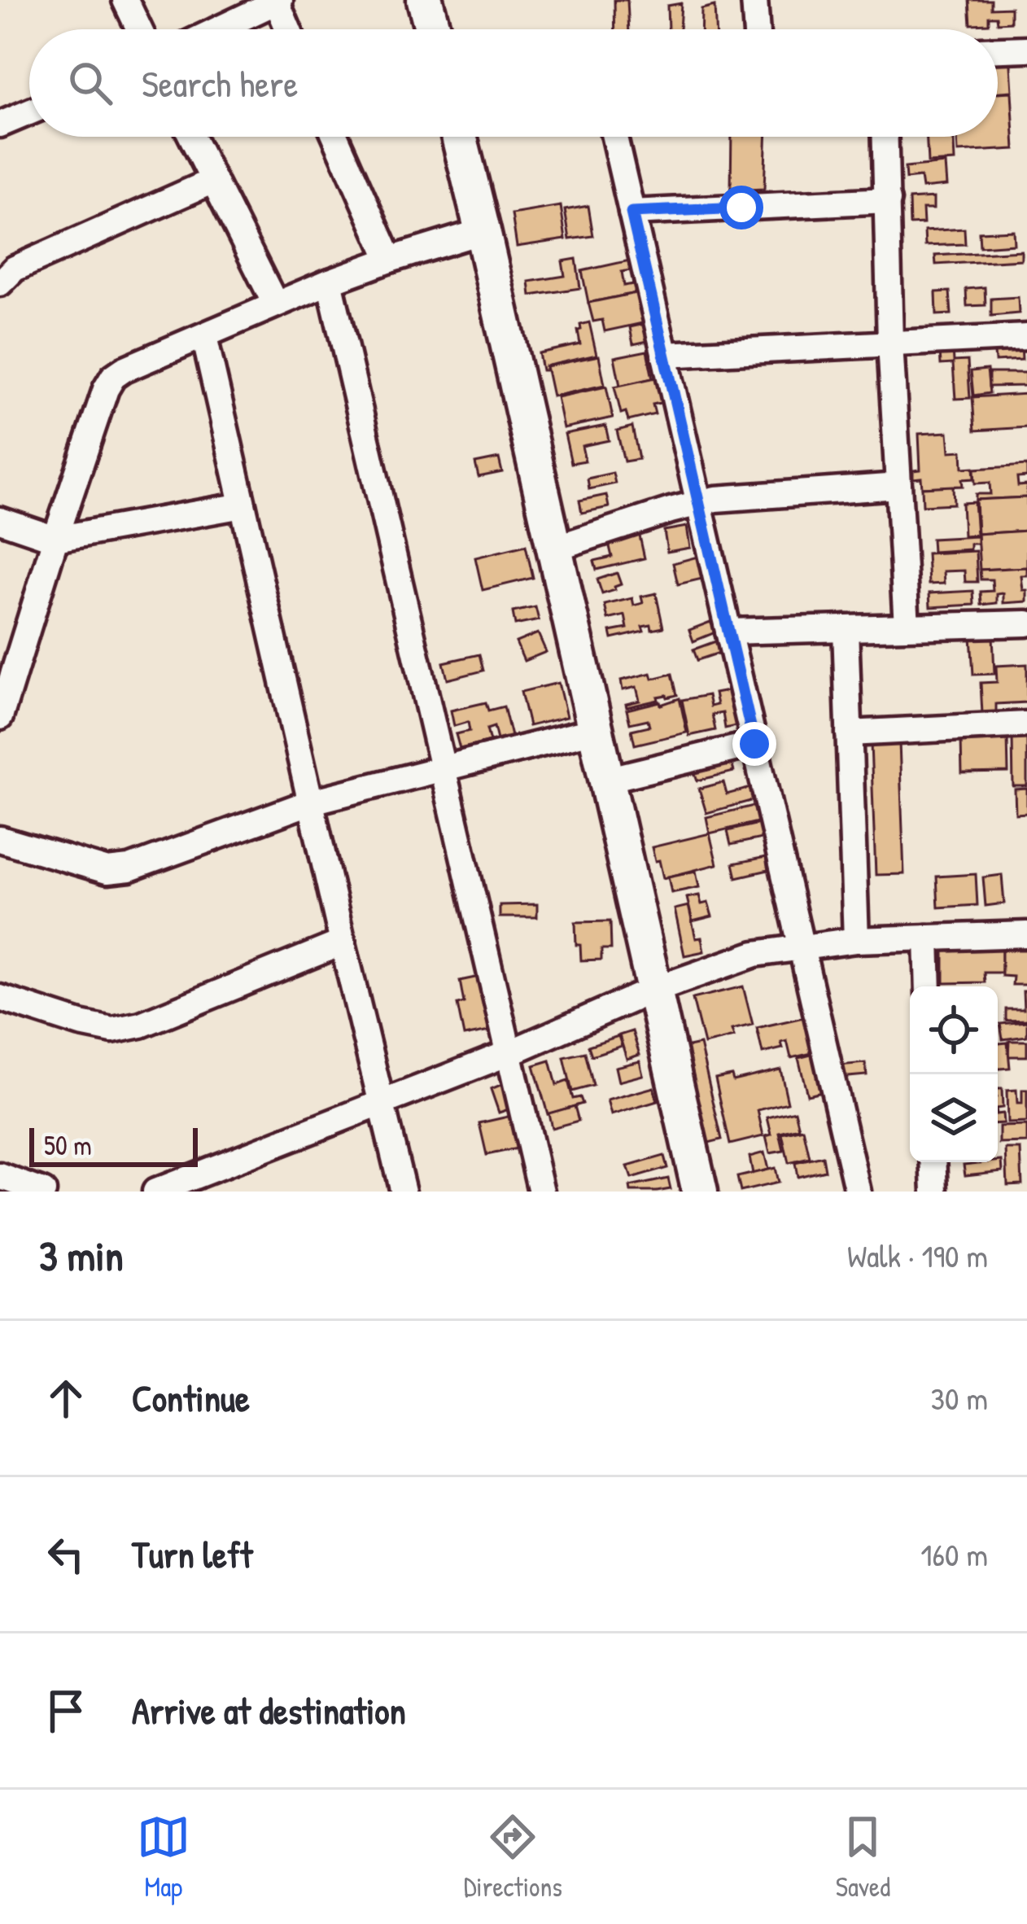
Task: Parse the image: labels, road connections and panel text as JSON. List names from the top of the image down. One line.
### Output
{"scale_bar":"50 m","page":{"search":"Search here","scale":"50 m","heading":["3 min","Walk · 190 m"],"list":[["Continue","30 m"],["Turn left","160 m"],"Arrive at destination"],"nav":["Map","Directions","Saved"]}}
